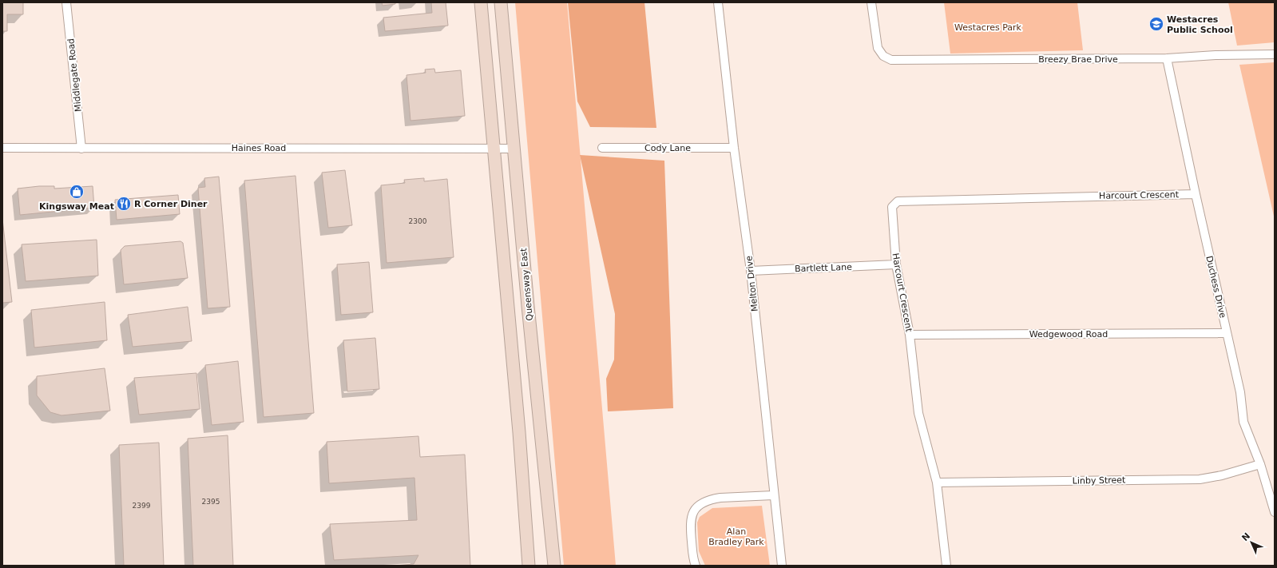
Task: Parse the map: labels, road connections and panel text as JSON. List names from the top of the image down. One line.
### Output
{"streets":{"main road":["Queensway East"],"street":["Breezy Brae Drive","Middlegate Road","Haines Road","Cody Lane","Harcourt Crescent","Bartlett Lane","Melton Drive","Duchess Drive","Wedgewood Road","Linby Street"]},"crossings":[["Breezy Brae Drive","Duchess Drive"],["Middlegate Road","Haines Road"],["Haines Road","Queensway East"],["Cody Lane","Melton Drive"],["Harcourt Crescent","Bartlett Lane"],["Harcourt Crescent","Duchess Drive"],["Harcourt Crescent","Wedgewood Road"],["Harcourt Crescent","Linby Street"],["Bartlett Lane","Melton Drive"],["Duchess Drive","Wedgewood Road"],["Duchess Drive","Linby Street"]],"parks":["Westacres Park","Alan Bradley Park"],"places":{"school or university":["Westacres Public School"],"shop":["Kingsway Meat"],"restaurant":["R Corner Diner"]},"house_numbers":["2300","2395","2399"],"north":"top left"}
